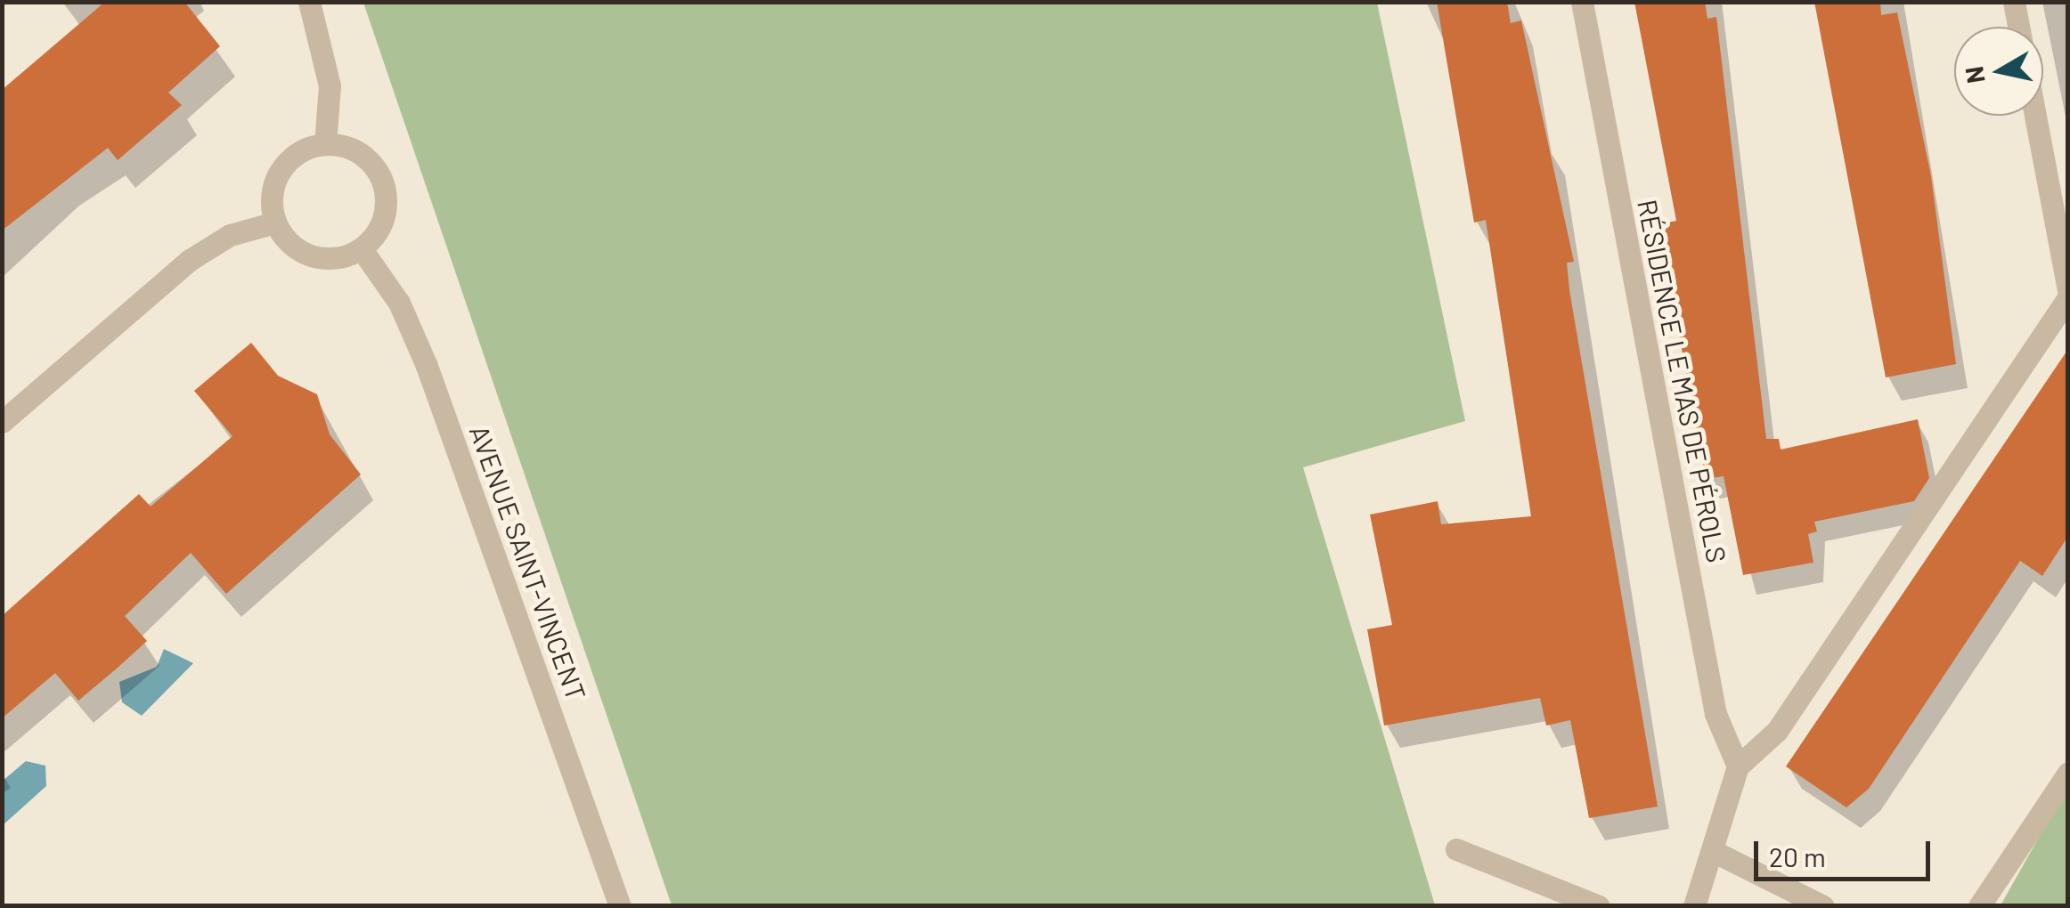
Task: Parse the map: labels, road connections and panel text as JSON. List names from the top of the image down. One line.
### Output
{"streets":{"street":["RÉSIDENCE LE MAS DE PÉROLS","AVENUE SAINT-VINCENT"]},"scale_bar":"20 m","north":"left"}
